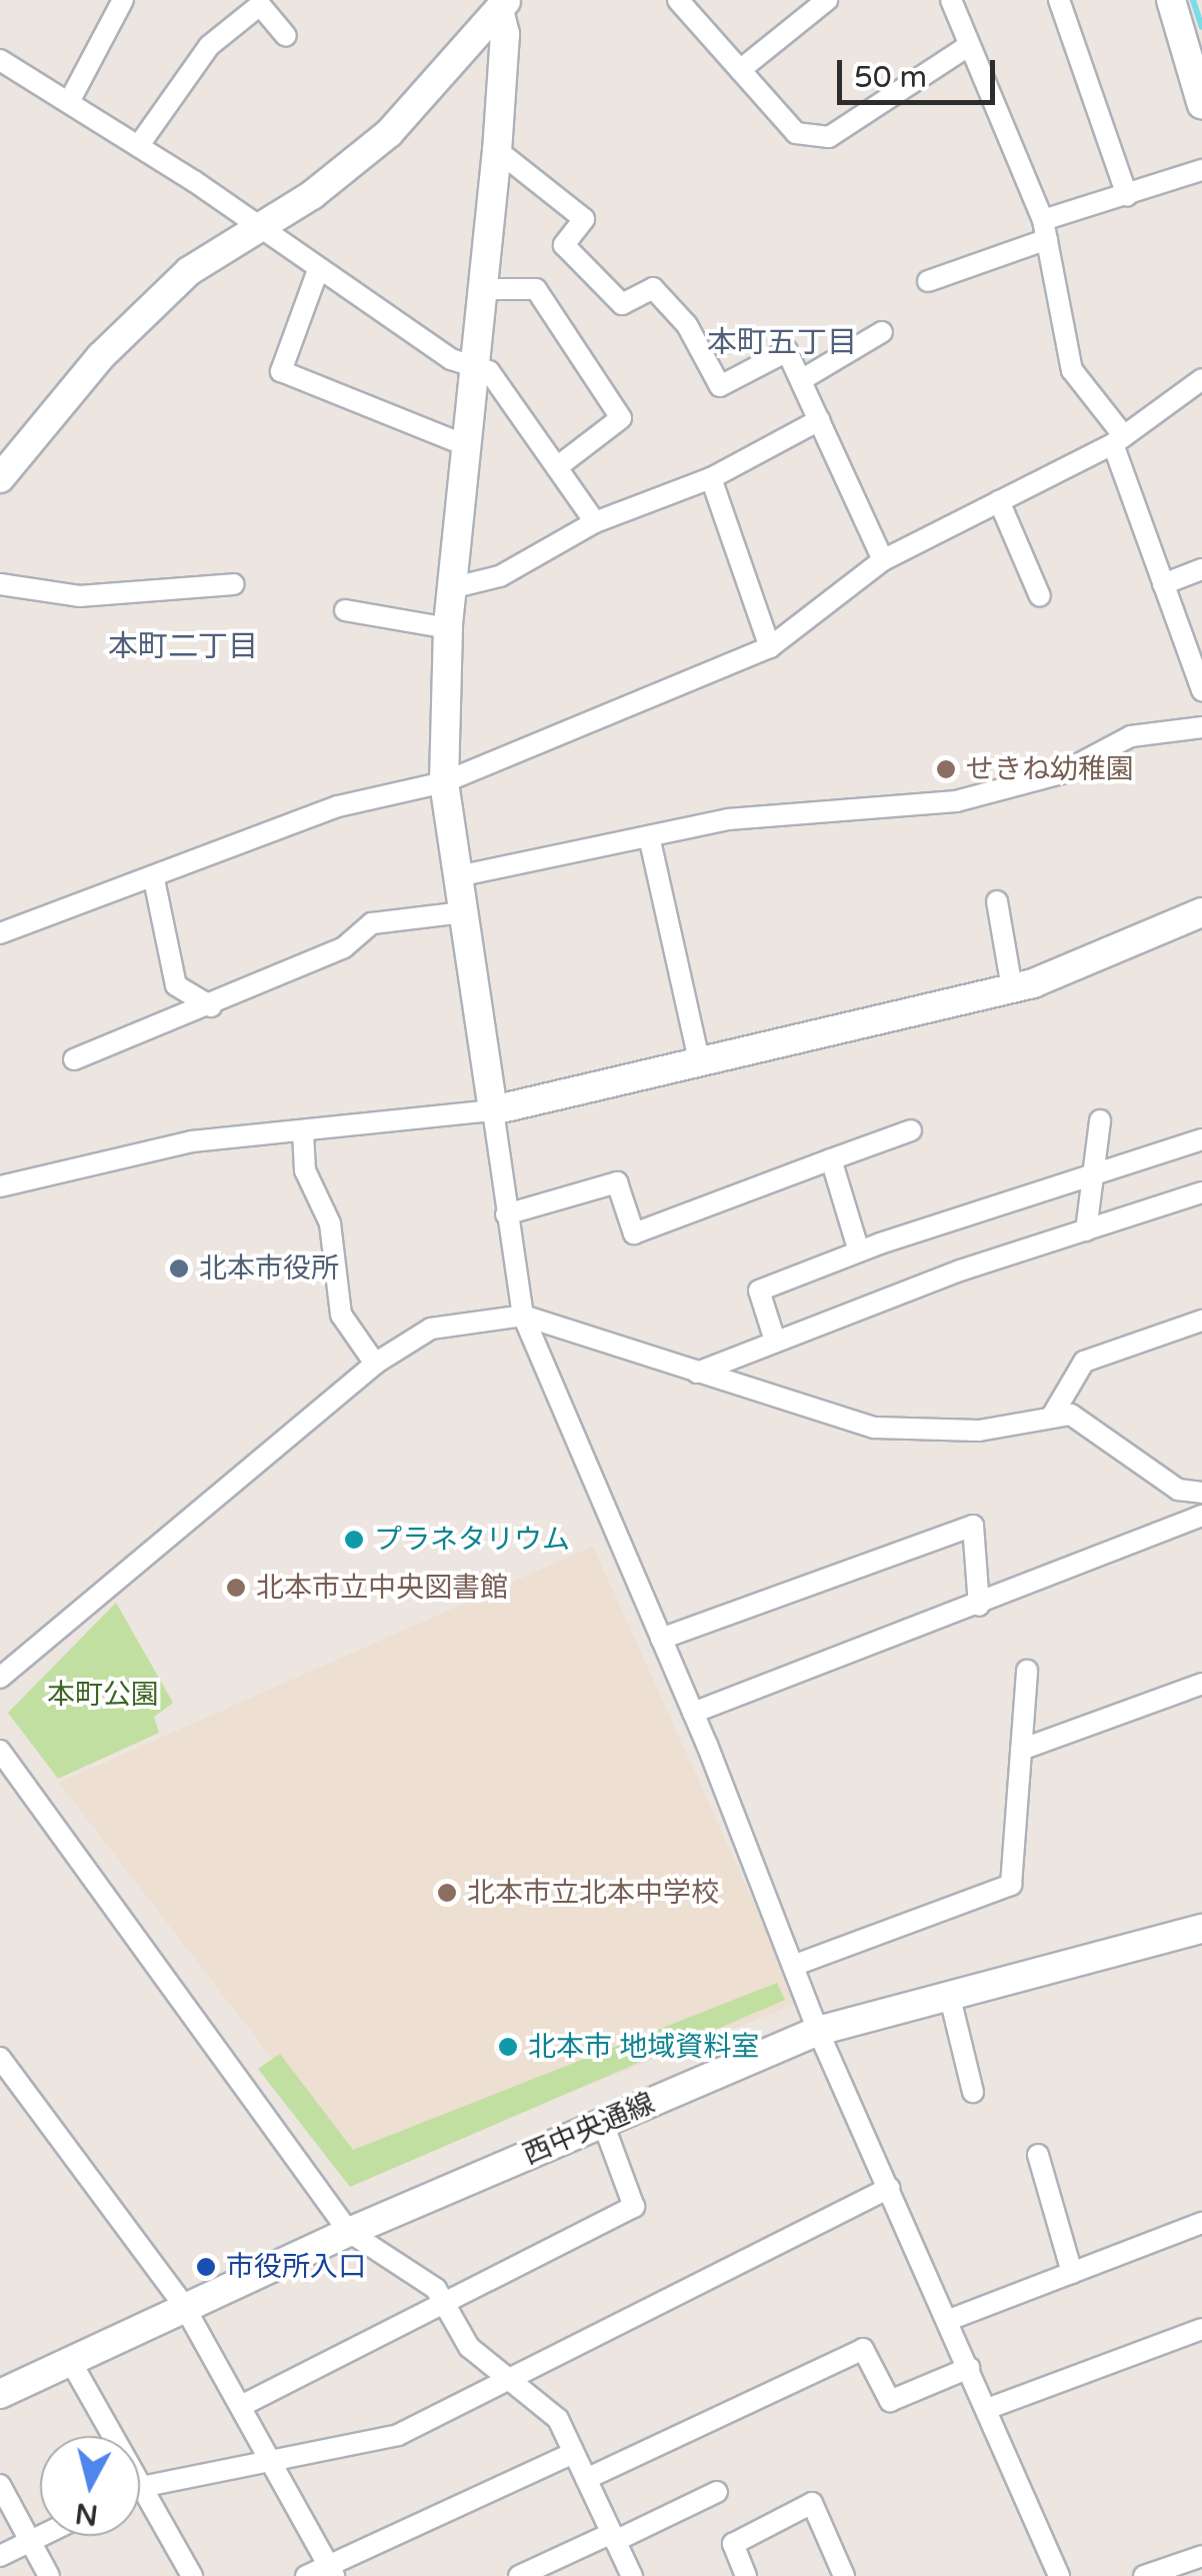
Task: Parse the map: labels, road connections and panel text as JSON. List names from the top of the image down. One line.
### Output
{"streets":{"street":["西中央通線"]},"districts":["本町五丁目","本町二丁目"],"parks":["本町公園"],"places":["せきね幼稚園","北本市役所","プラネタリウム","北本市立中央図書館","北本市立北本中学校","北本市 地域資料室","市役所入口"],"scale_bar":"50 m","north":"bottom"}
